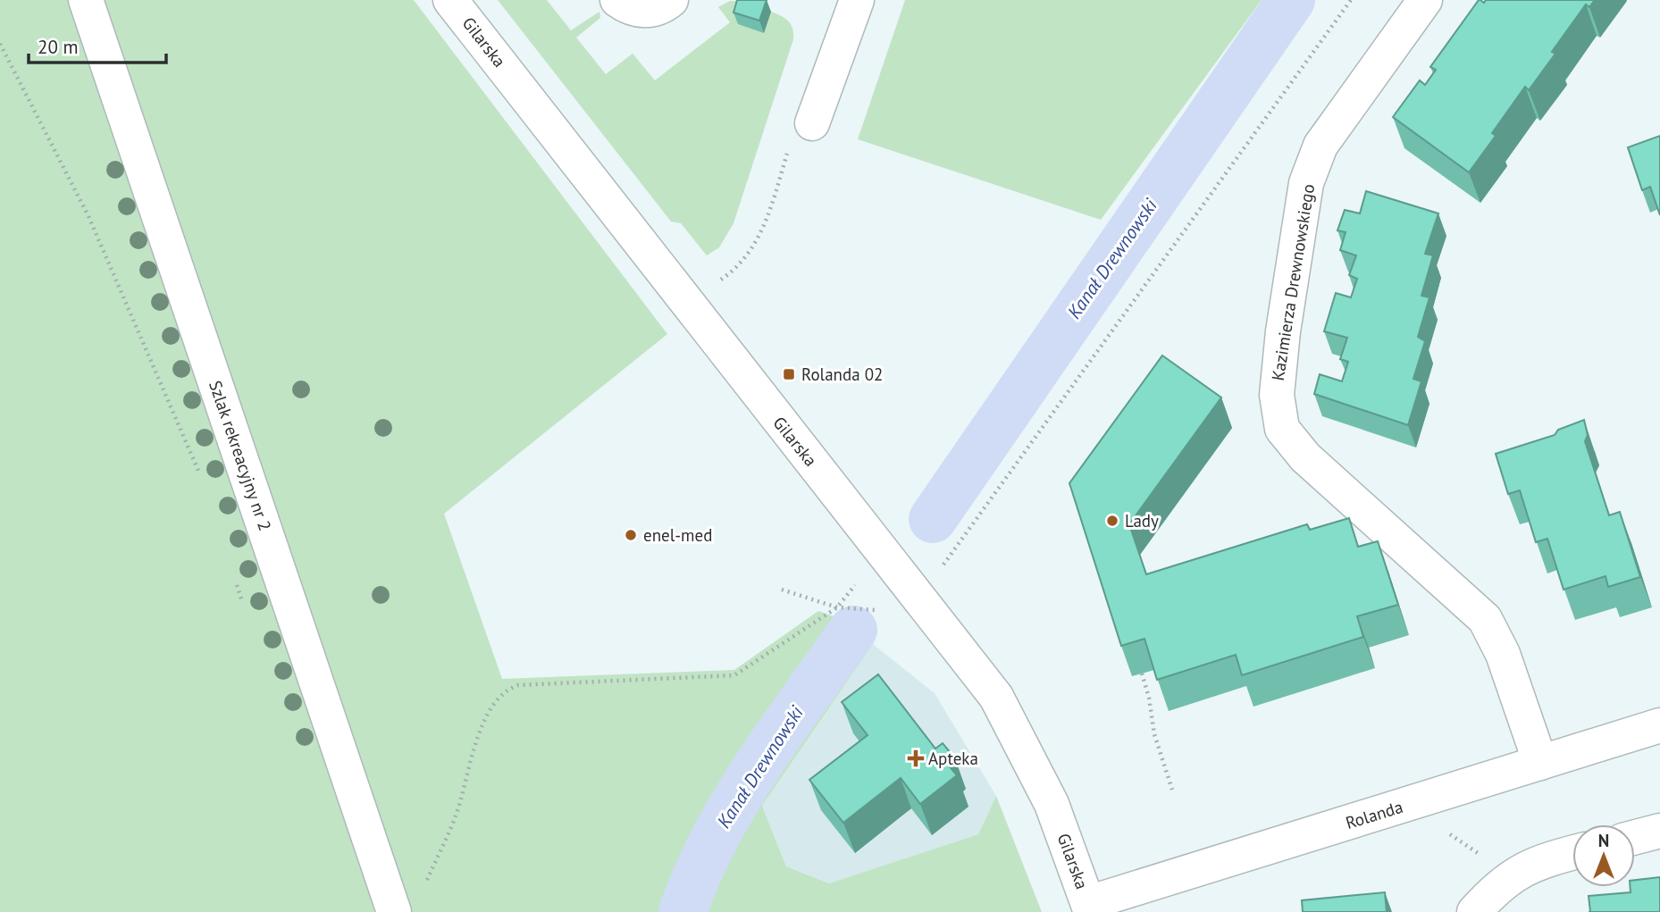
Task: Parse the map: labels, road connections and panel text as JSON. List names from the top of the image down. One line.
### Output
{"streets":{"street":["Gilarska","Kazimierza Drewnowskiego","Szlak rekreacyjny nr 2","Rolanda"]},"crossings":[["Gilarska","Rolanda"],["Kazimierza Drewnowskiego","Rolanda"]],"water":["Kanał Drewnowski"],"places":{"transit":["Rolanda 02"],"other":["Lady","enel-med"],"health":["Apteka"]},"scale_bar":"20 m","north":"top"}
